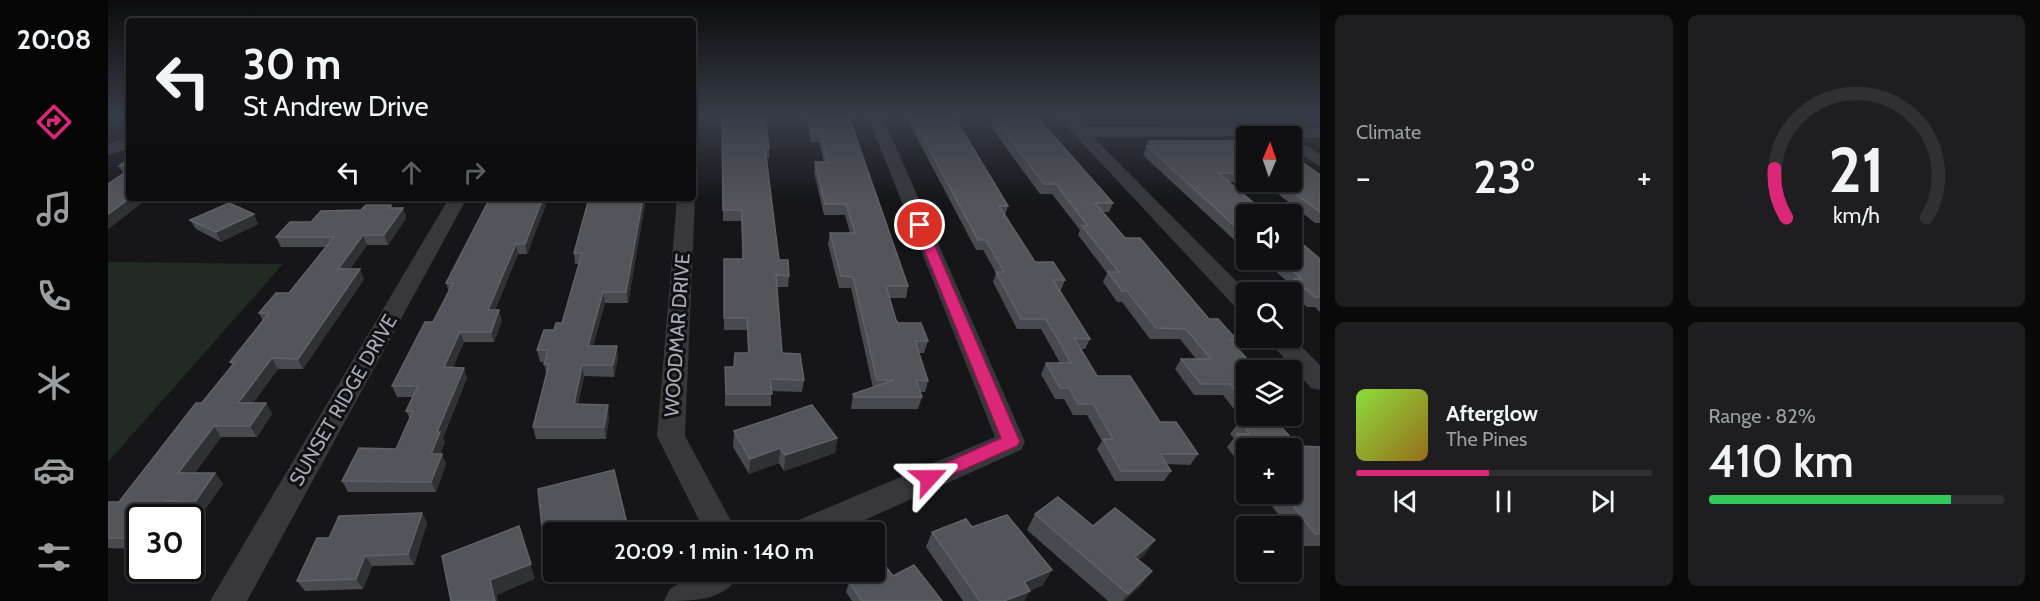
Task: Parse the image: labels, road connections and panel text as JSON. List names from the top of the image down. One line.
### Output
{"streets":{"street":["WOODMAR DRIVE","SUNSET RIDGE DRIVE"]},"north":"top","page":{"tabs":"20:08","tile":["Climate",["Range · 82%","410 km"]],"turn":["30 m","St Andrew Drive"],"map_buttons":["+","−"],"heat":["−","23°","+"],"song":["Afterglow","The Pines"],"limit":"30","trip":"20:09 · 1 min · 140 m","gauge":["21","km/h"]}}
